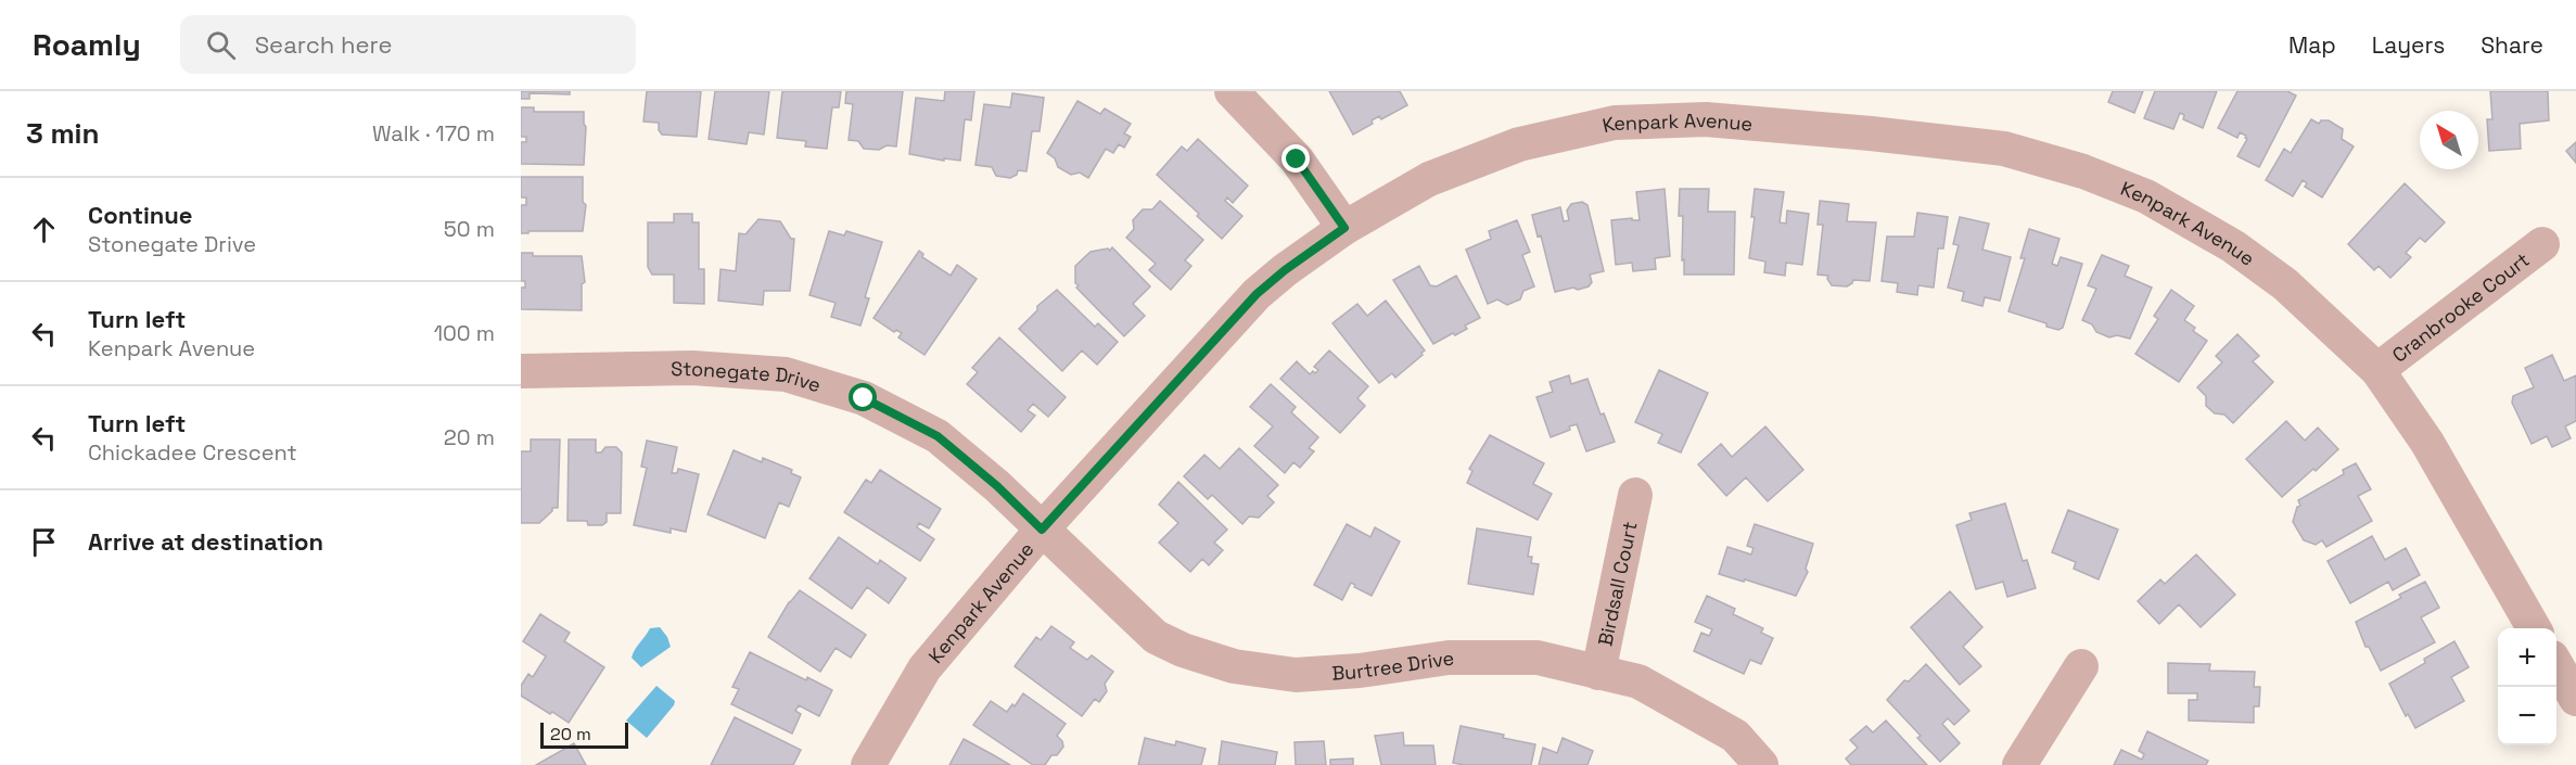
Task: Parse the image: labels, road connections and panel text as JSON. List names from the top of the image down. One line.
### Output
{"streets":{"street":["Kenpark Avenue","Cranbrooke Court","Stonegate Drive","Birdsall Court","Burtree Drive"]},"crossings":[["Kenpark Avenue","Cranbrooke Court"],["Kenpark Avenue","Stonegate Drive"],["Kenpark Avenue","Burtree Drive"],["Stonegate Drive","Burtree Drive"],["Birdsall Court","Burtree Drive"]],"scale_bar":"20 m","north":"top left","page":{"header":"Roamly","search":"Search here","nav":["Map","Layers","Share"],"heading":["3 min","Walk · 170 m"],"list":[["Continue","Stonegate Drive","50 m"],["Turn left","Kenpark Avenue","100 m"],["Turn left","Chickadee Crescent","20 m"],"Arrive at destination"],"map_buttons":["+","−"],"scale":"20 m"}}
